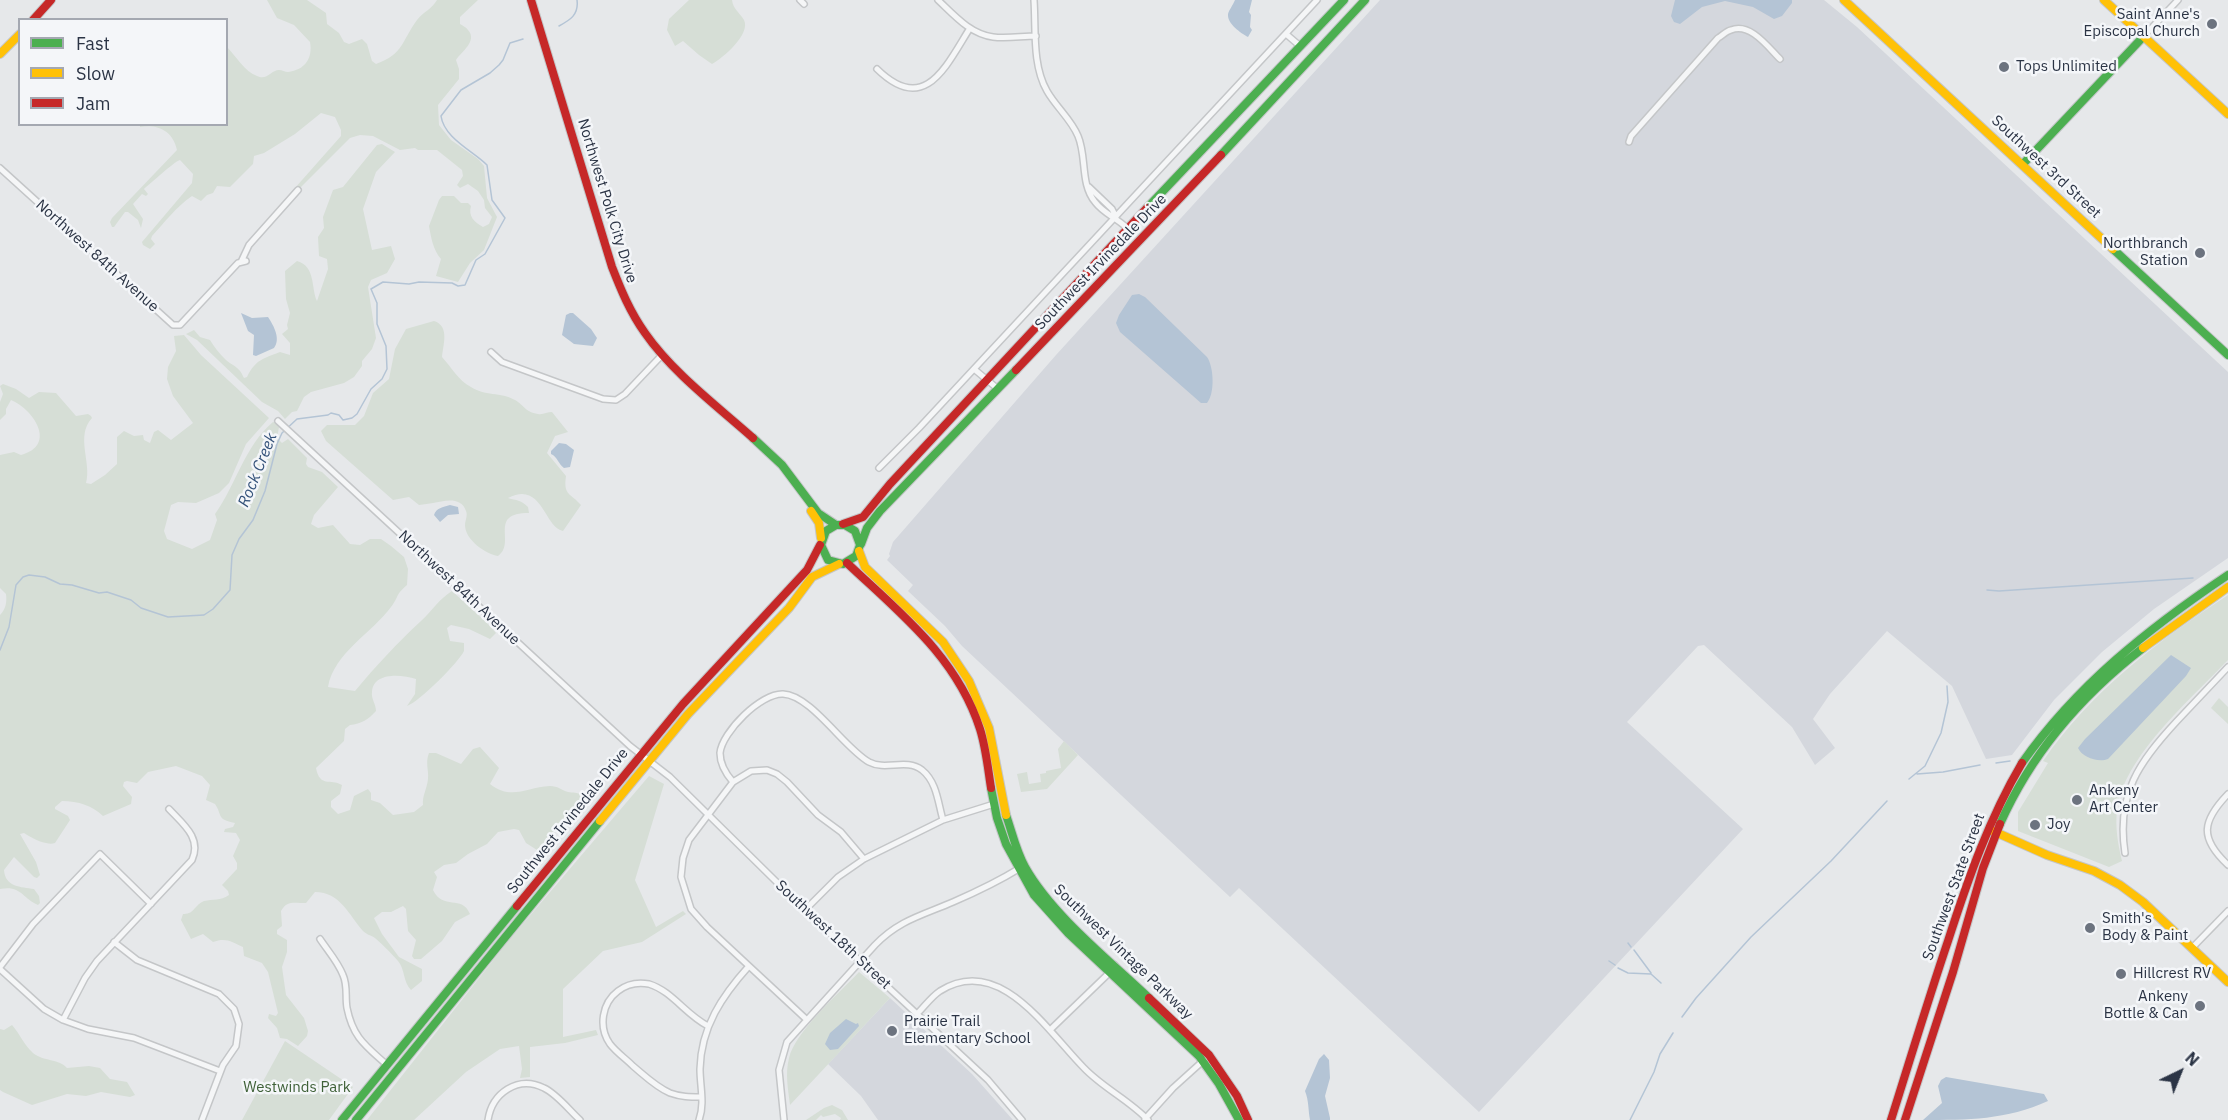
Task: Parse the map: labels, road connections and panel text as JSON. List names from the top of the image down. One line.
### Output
{"streets":{"main road":["Southwest 3rd Street","Northwest Polk City Drive","Southwest Irvinedale Drive","Southwest State Street","Southwest Vintage Parkway"],"street":["Northwest 84th Avenue","Southwest 18th Street"]},"crossings":[["Northwest Polk City Drive","Southwest Irvinedale Drive"],["Northwest Polk City Drive","Southwest Vintage Parkway"],["Northwest 84th Avenue","Southwest Irvinedale Drive"],["Northwest 84th Avenue","Southwest 18th Street"],["Southwest Irvinedale Drive","Southwest 18th Street"],["Southwest Irvinedale Drive","Southwest Vintage Parkway"]],"water":["Rock Creek"],"parks":["Westwinds Park"],"places":["Saint Anne's Episcopal Church","Tops Unlimited","Northbranch Station","Ankeny Art Center","Joy","Smith's Body & Paint","Hillcrest RV","Ankeny Bottle & Can","Prairie Trail Elementary School"],"legend":["Fast","Slow","Jam"],"north":"top right"}
